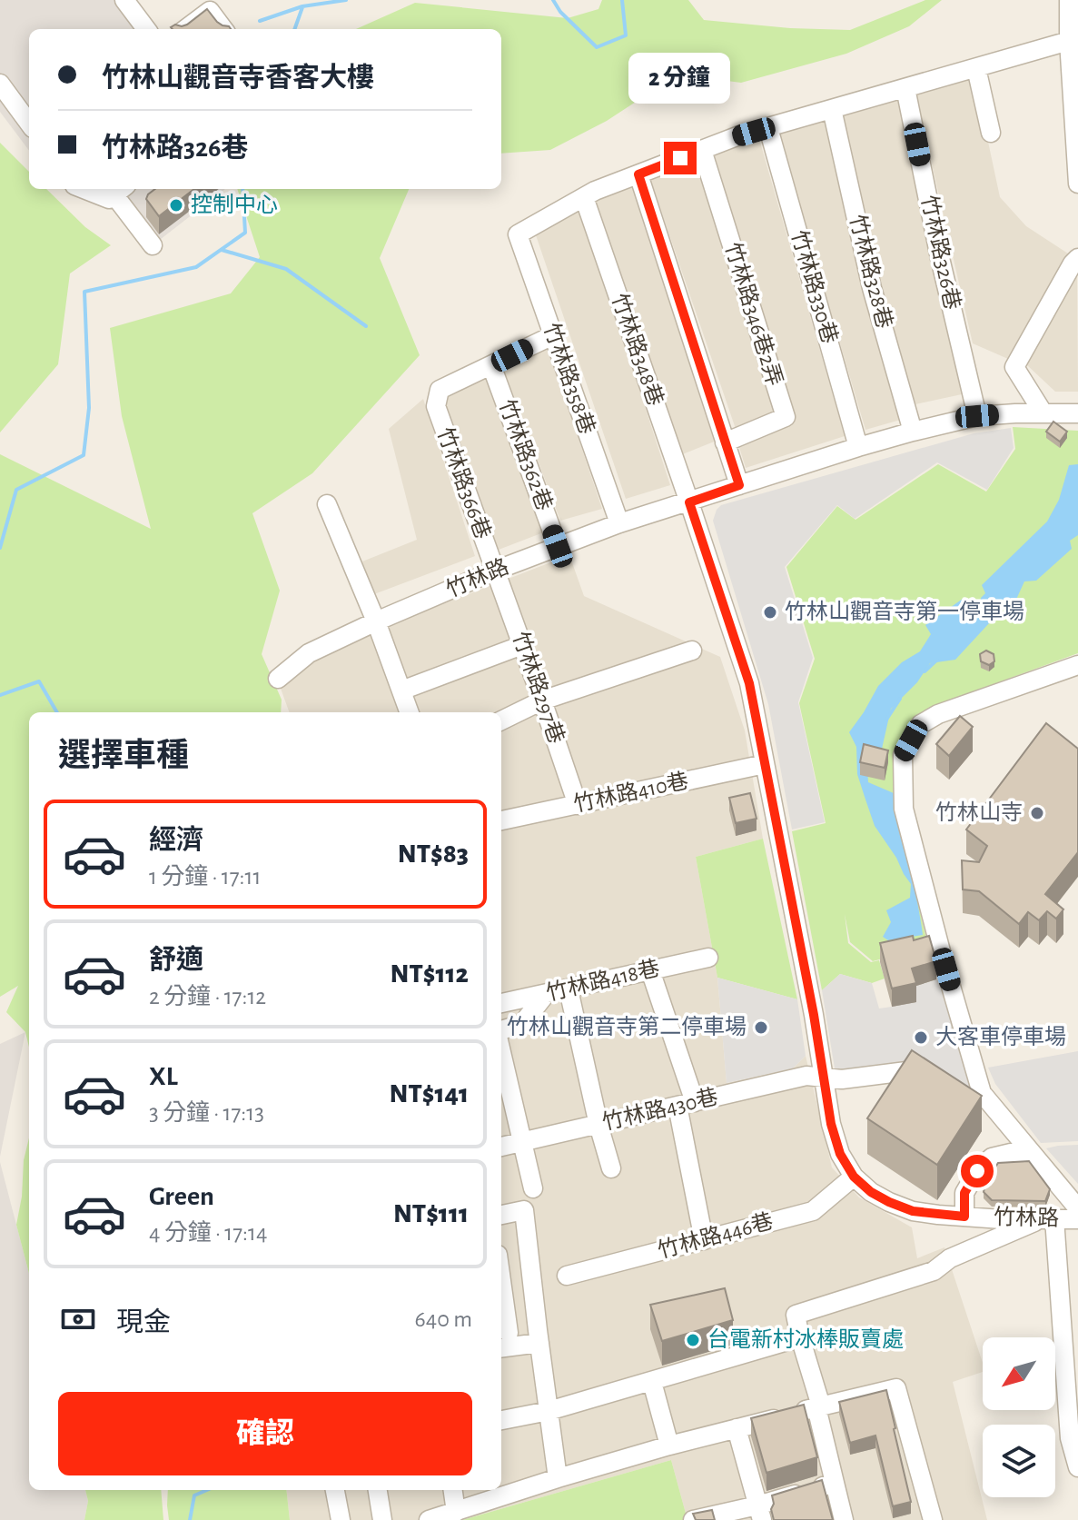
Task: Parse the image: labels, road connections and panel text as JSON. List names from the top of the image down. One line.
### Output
{"streets":{"street":["竹林路326巷","竹林路328巷","竹林路330巷","竹林路346巷2弄","竹林路348巷","竹林路358巷","竹林路362巷","竹林路366巷","竹林路","竹林路297巷","竹林路410巷","竹林路418巷","竹林路430巷","竹林路446巷"]},"crossings":[["竹林路326巷","竹林路"],["竹林路328巷","竹林路"],["竹林路330巷","竹林路"],["竹林路348巷","竹林路358巷"],["竹林路348巷","竹林路"],["竹林路358巷","竹林路366巷"],["竹林路358巷","竹林路"],["竹林路362巷","竹林路366巷"],["竹林路362巷","竹林路"],["竹林路366巷","竹林路"],["竹林路366巷","竹林路297巷"],["竹林路","竹林路297巷"],["竹林路","竹林路410巷"],["竹林路","竹林路430巷"],["竹林路","竹林路446巷"],["竹林路297巷","竹林路410巷"]],"places":["控制中心","竹林山觀音寺第一停車場","竹林山寺","竹林山觀音寺第二停車場","大客車停車場","台電新村冰棒販賣處"],"north":"bottom left","page":{"banner":["竹林山觀音寺香客大樓","竹林路326巷"],"bubble":"2 分鐘","heading":"選擇車種","list":[{"name":"經濟","note":"1 分鐘 · 17:11","value":"NT$83"},{"name":"舒適","note":"2 分鐘 · 17:12","value":"NT$112"},{"name":"XL","note":"3 分鐘 · 17:13","value":"NT$141"},{"name":"Green","note":"4 分鐘 · 17:14","value":"NT$111"}],"pay":["現金","640 m"],"buttons":"確認"}}
